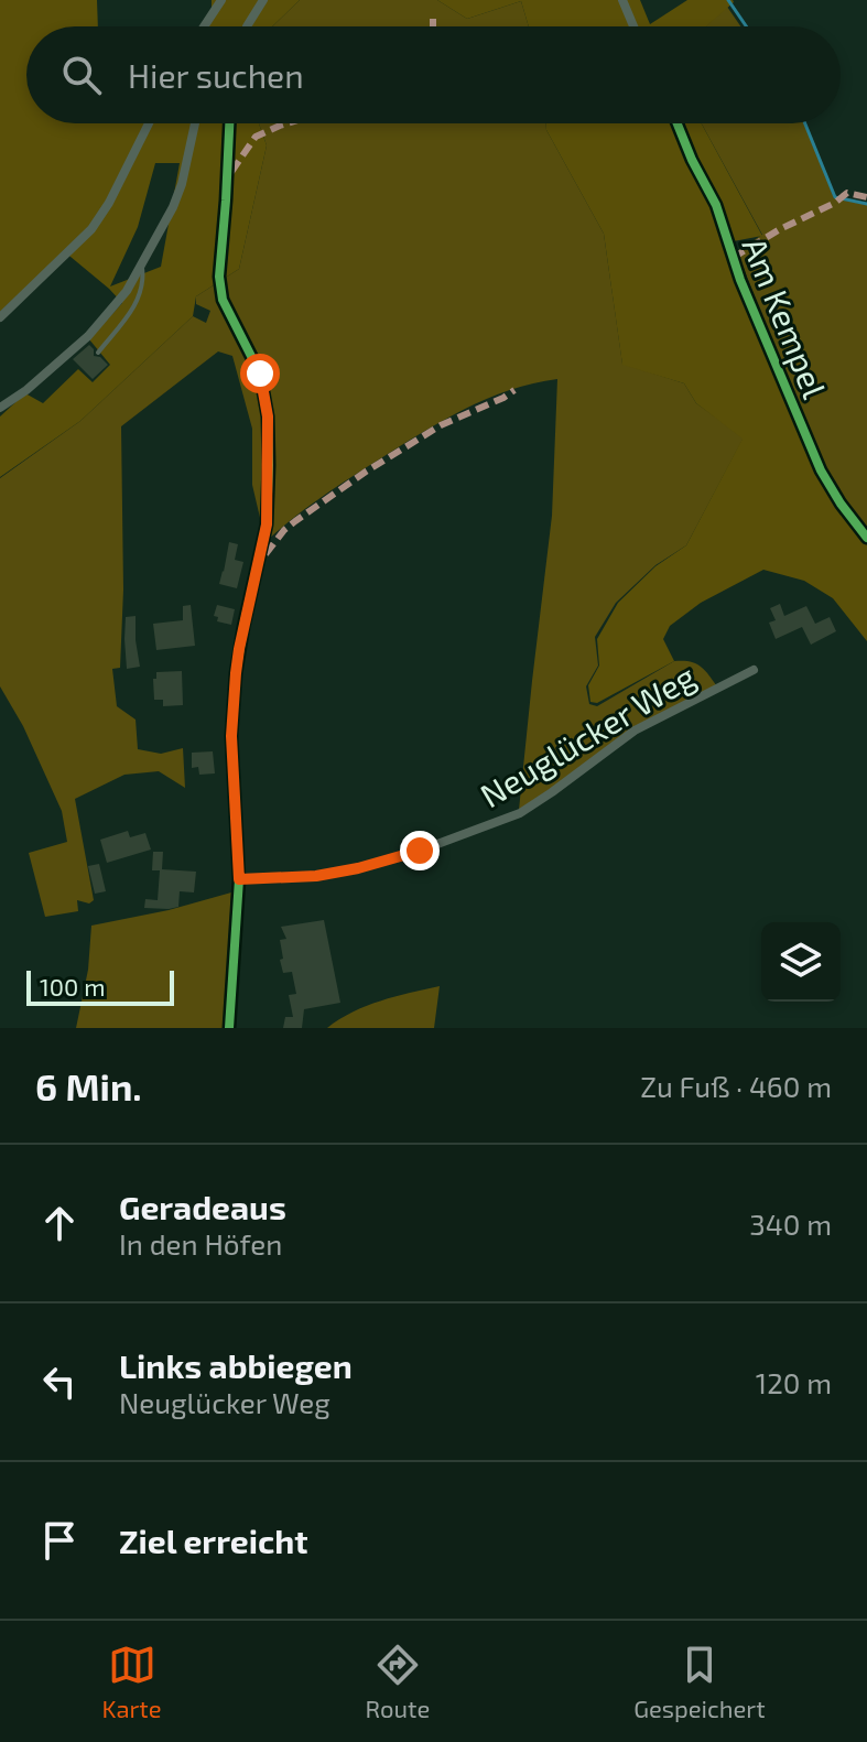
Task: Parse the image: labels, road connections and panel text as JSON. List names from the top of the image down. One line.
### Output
{"streets":{"street":["Am Kempel","Neuglücker Weg"]},"scale_bar":"100 m","page":{"search":"Hier suchen","scale":"100 m","heading":["6 Min.","Zu Fuß · 460 m"],"list":[["Geradeaus","In den Höfen","340 m"],["Links abbiegen","Neuglücker Weg","120 m"],"Ziel erreicht"],"nav":["Karte","Route","Gespeichert"]}}
